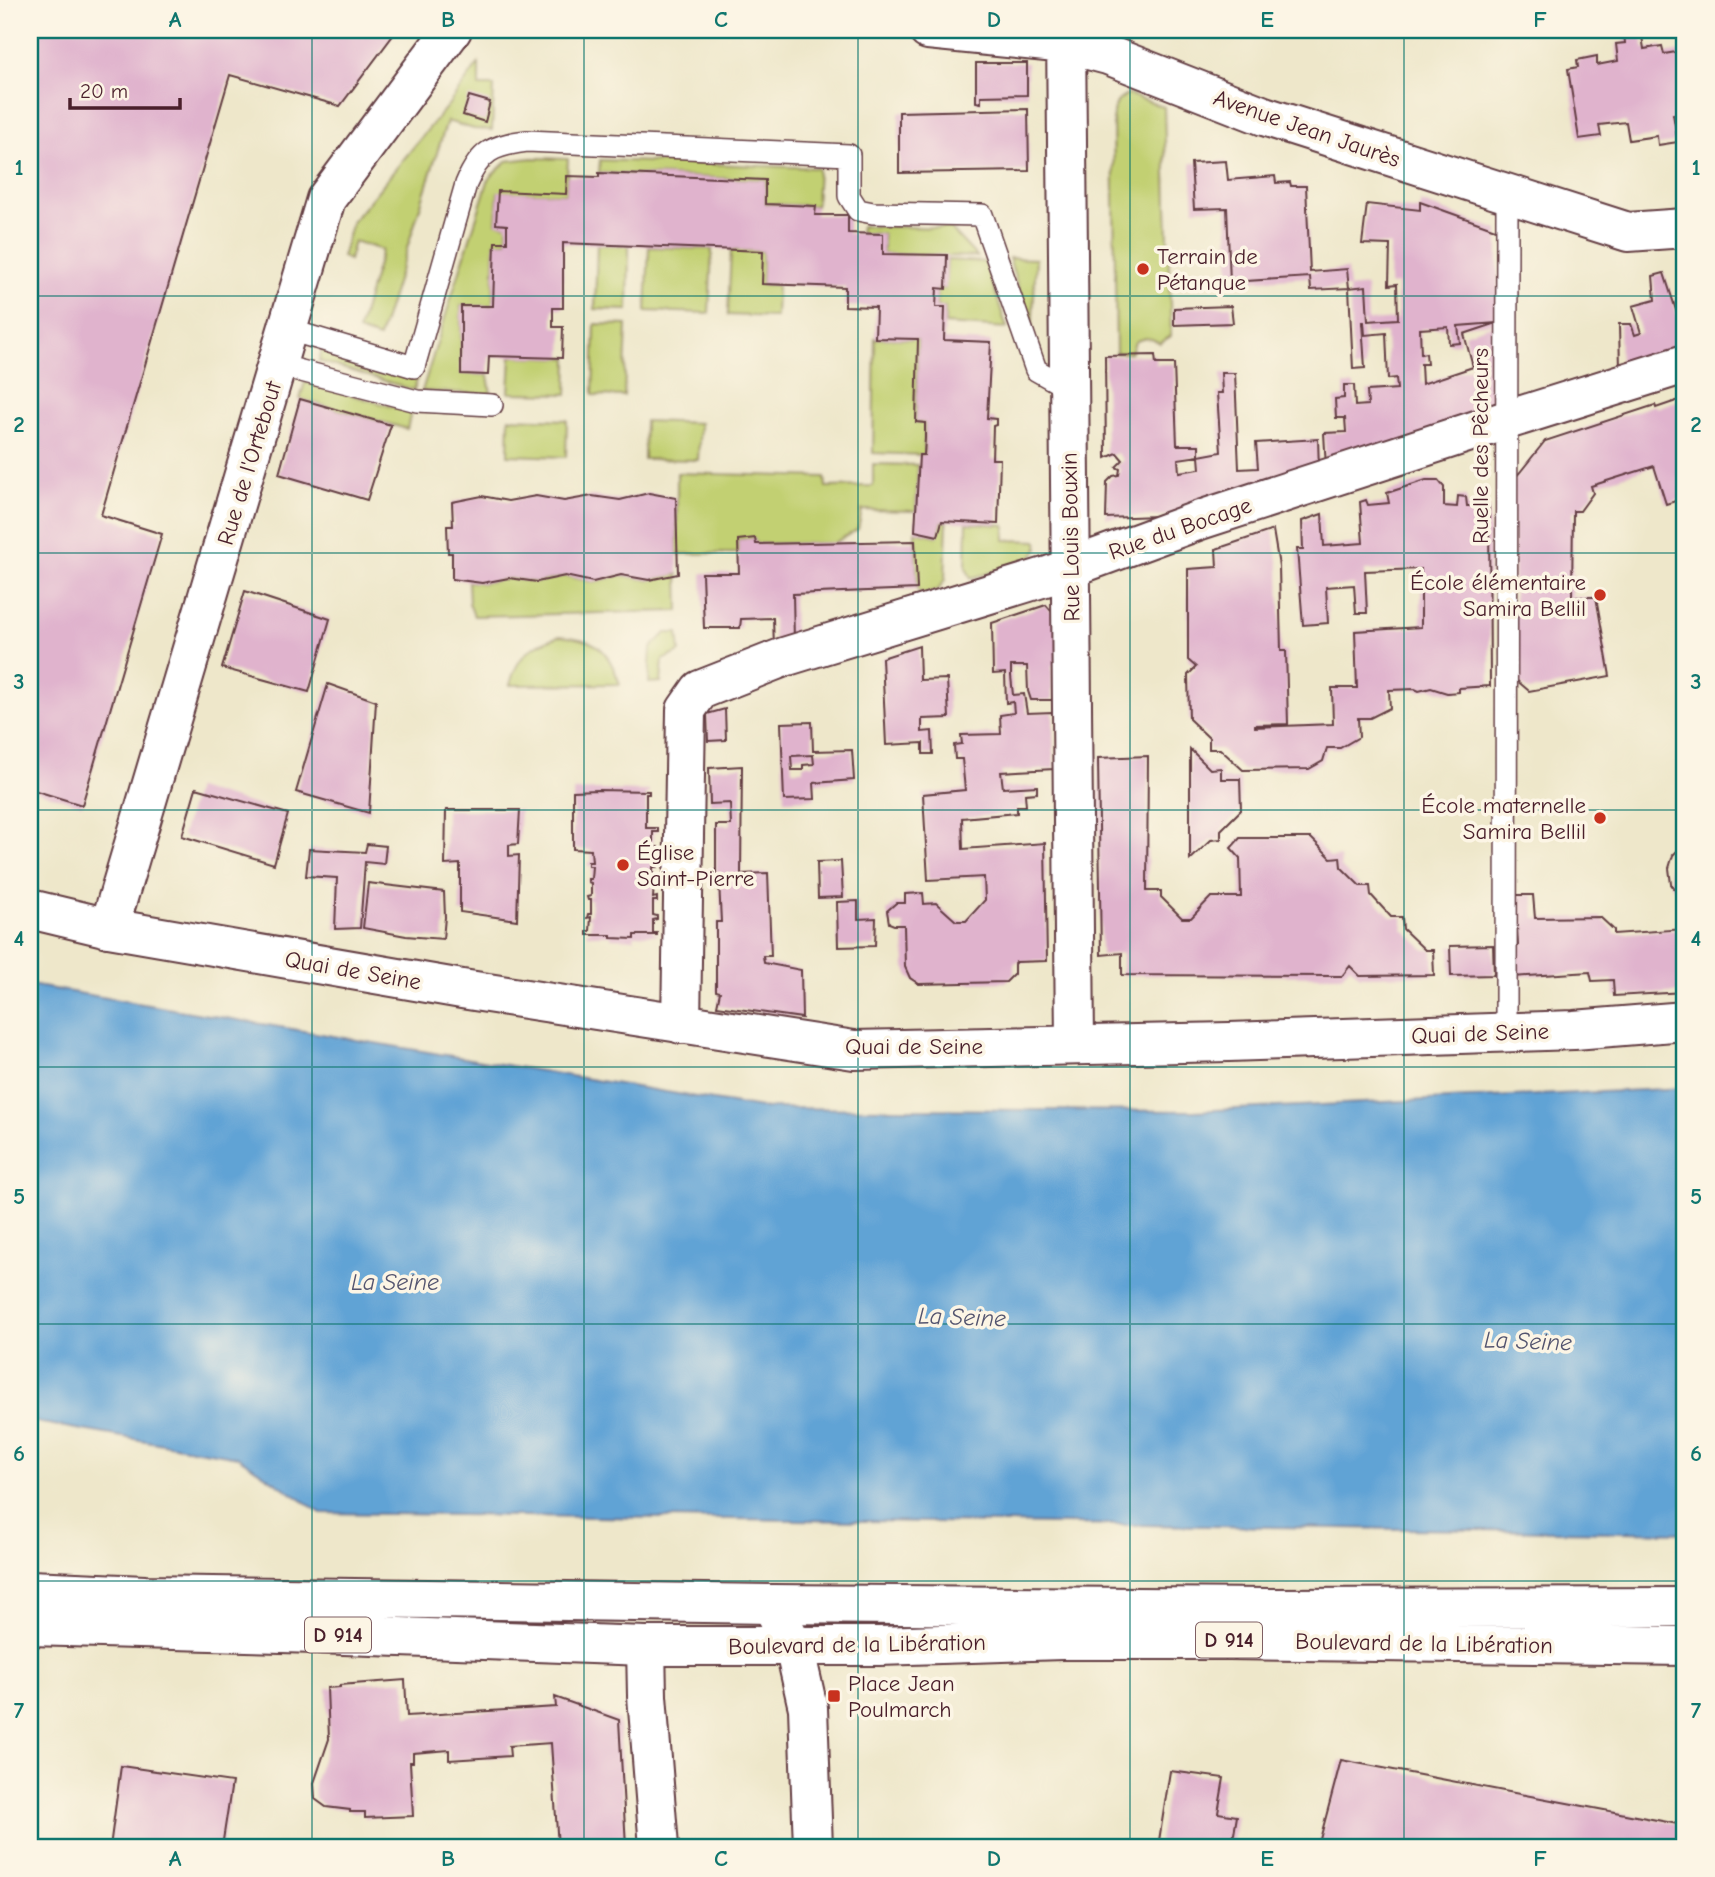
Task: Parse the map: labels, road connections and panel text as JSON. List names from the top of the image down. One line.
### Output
{"streets":{"street":["Avenue Jean Jaurès","Rue de l'Ortebout","Rue du Bocage","Rue Louis Bouxin","Quai de Seine","D 914","Boulevard de la Libération"],"lane":["Ruelle des Pêcheurs"]},"crossings":[["Avenue Jean Jaurès","Ruelle des Pêcheurs"],["Avenue Jean Jaurès","Rue Louis Bouxin"],["Ruelle des Pêcheurs","Rue du Bocage"],["Ruelle des Pêcheurs","Quai de Seine"],["Rue de l'Ortebout","Quai de Seine"],["Rue du Bocage","Rue Louis Bouxin"],["Rue du Bocage","Quai de Seine"],["Rue Louis Bouxin","Quai de Seine"]],"water":["La Seine"],"places":{"other":["Terrain de Pétanque","École élémentaire Samira Bellil","École maternelle Samira Bellil","Église Saint-Pierre"],"transit":["Place Jean Poulmarch"]},"scale_bar":"20 m","grid":{"columns":["A","B","C","D","E","F"],"rows":["1","2","3","4","5","6","7"]}}
